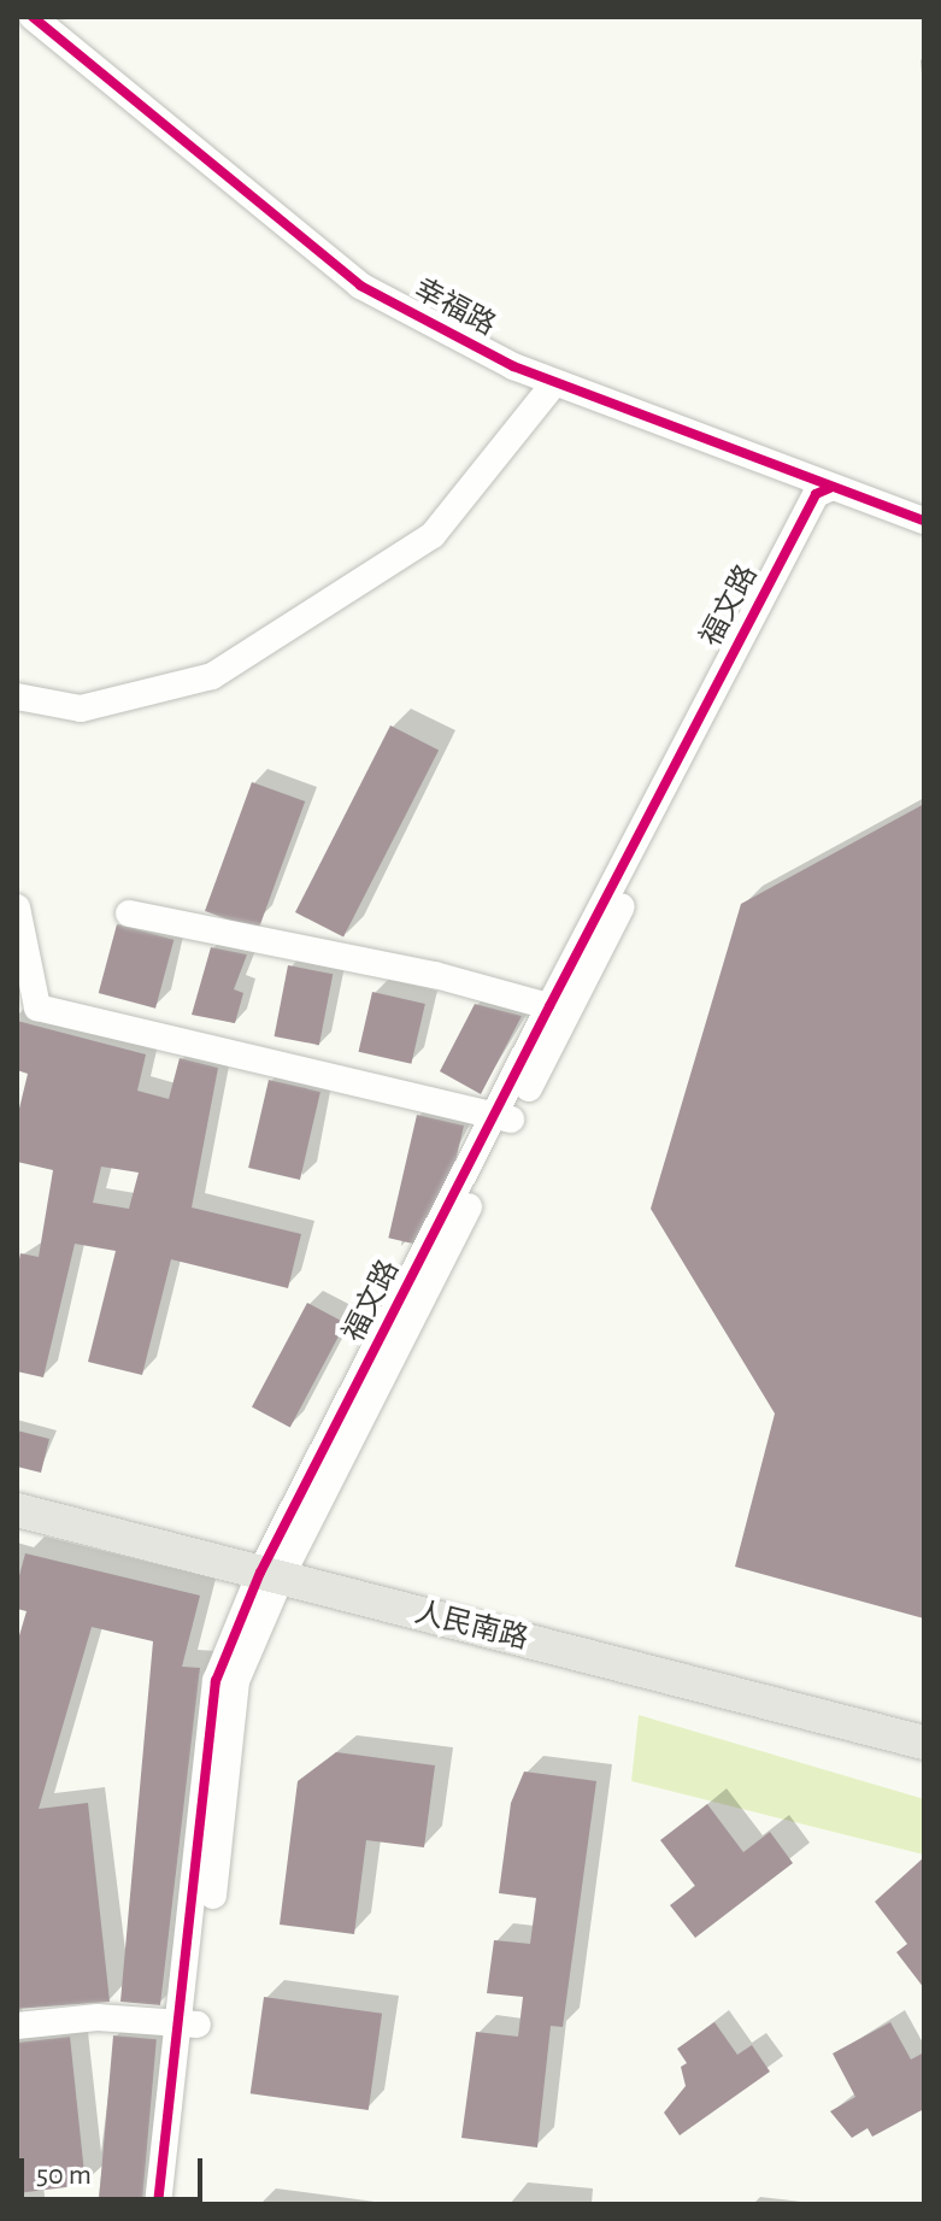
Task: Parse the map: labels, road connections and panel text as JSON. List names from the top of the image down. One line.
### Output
{"streets":{"main road":["人民南路"],"street":["幸福路","福文路"]},"crossings":[["幸福路","福文路"],["福文路","人民南路"]],"scale_bar":"50 m"}
